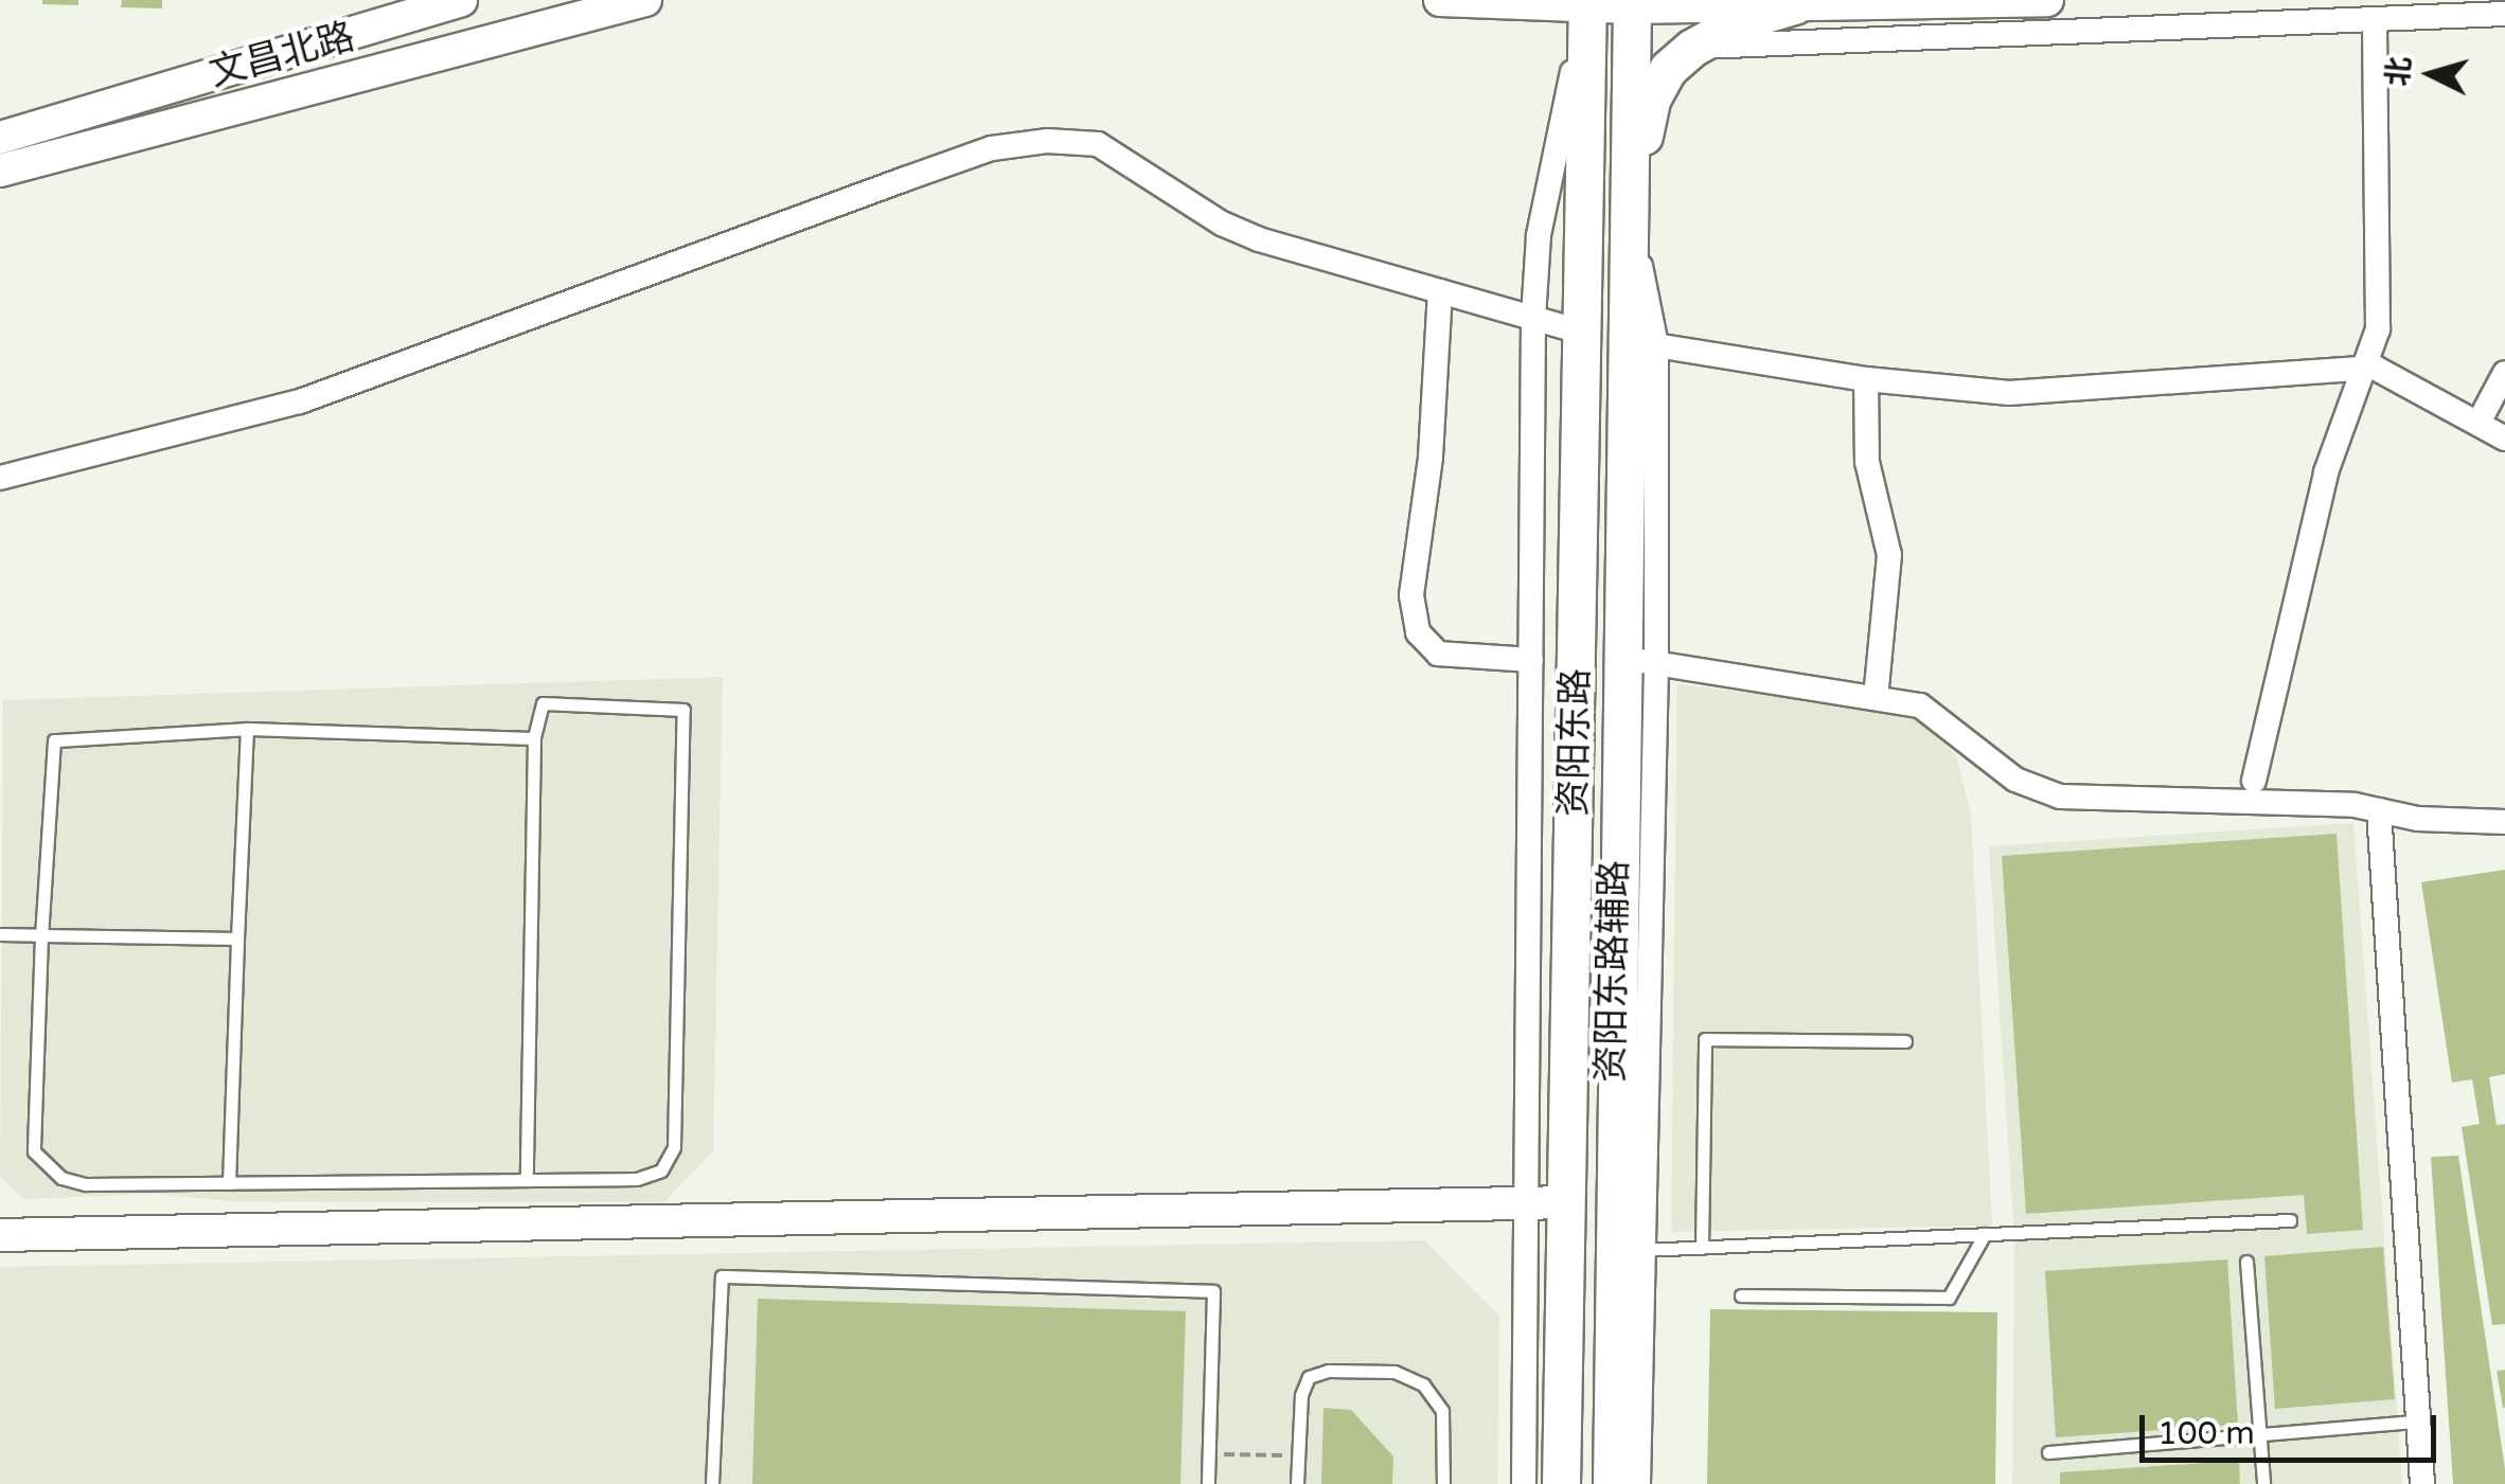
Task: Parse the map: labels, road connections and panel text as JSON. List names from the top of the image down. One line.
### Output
{"streets":{"main road":["资阳东路"],"street":["文昌北路"]},"scale_bar":"100 m","north":"left"}
